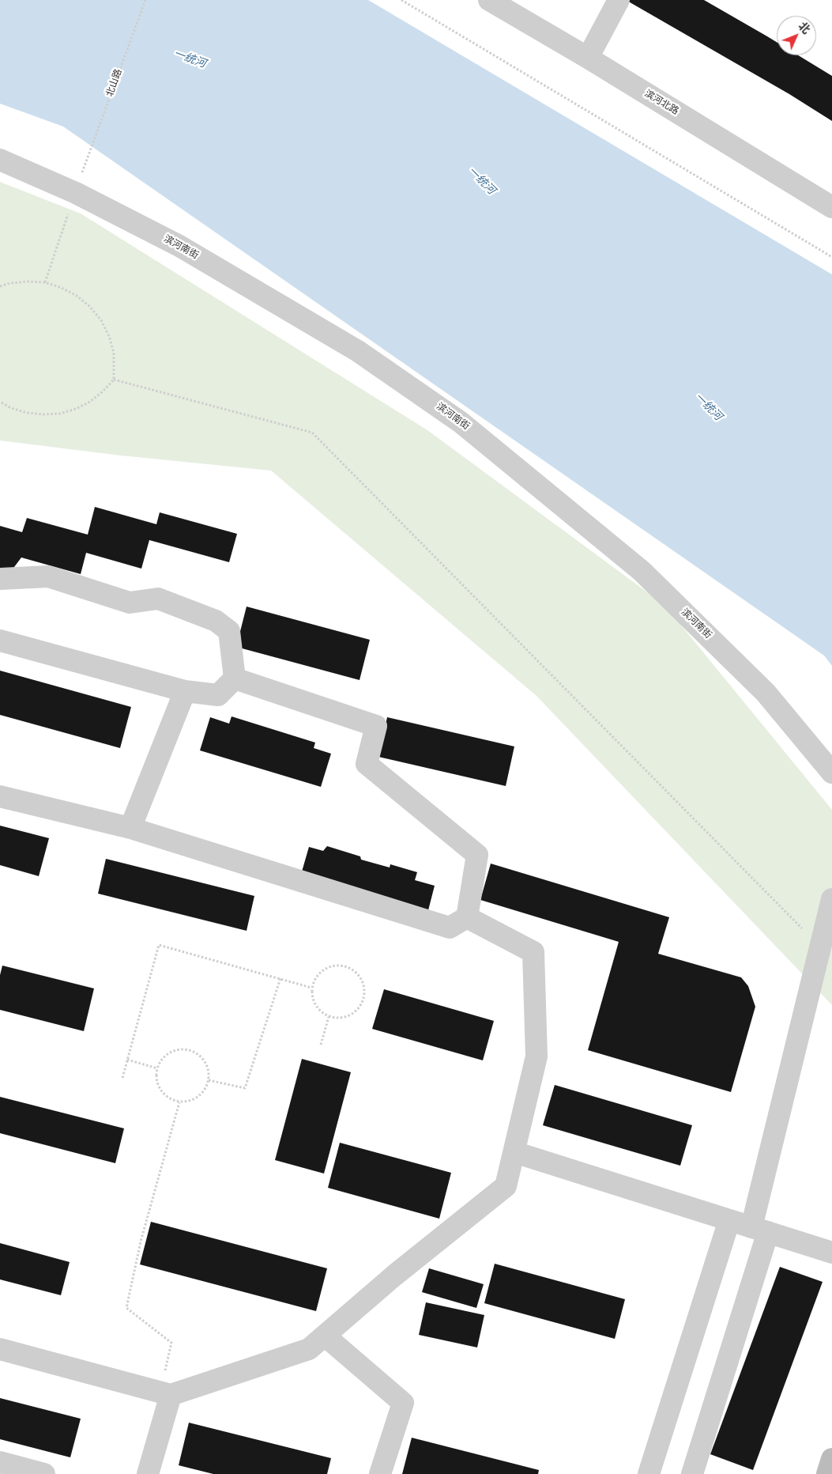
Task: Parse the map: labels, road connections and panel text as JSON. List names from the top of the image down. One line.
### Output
{"streets":{"street":["滨河北路","滨河南街"],"path":["北山路"]},"water":["一统河"],"north":"top right"}
